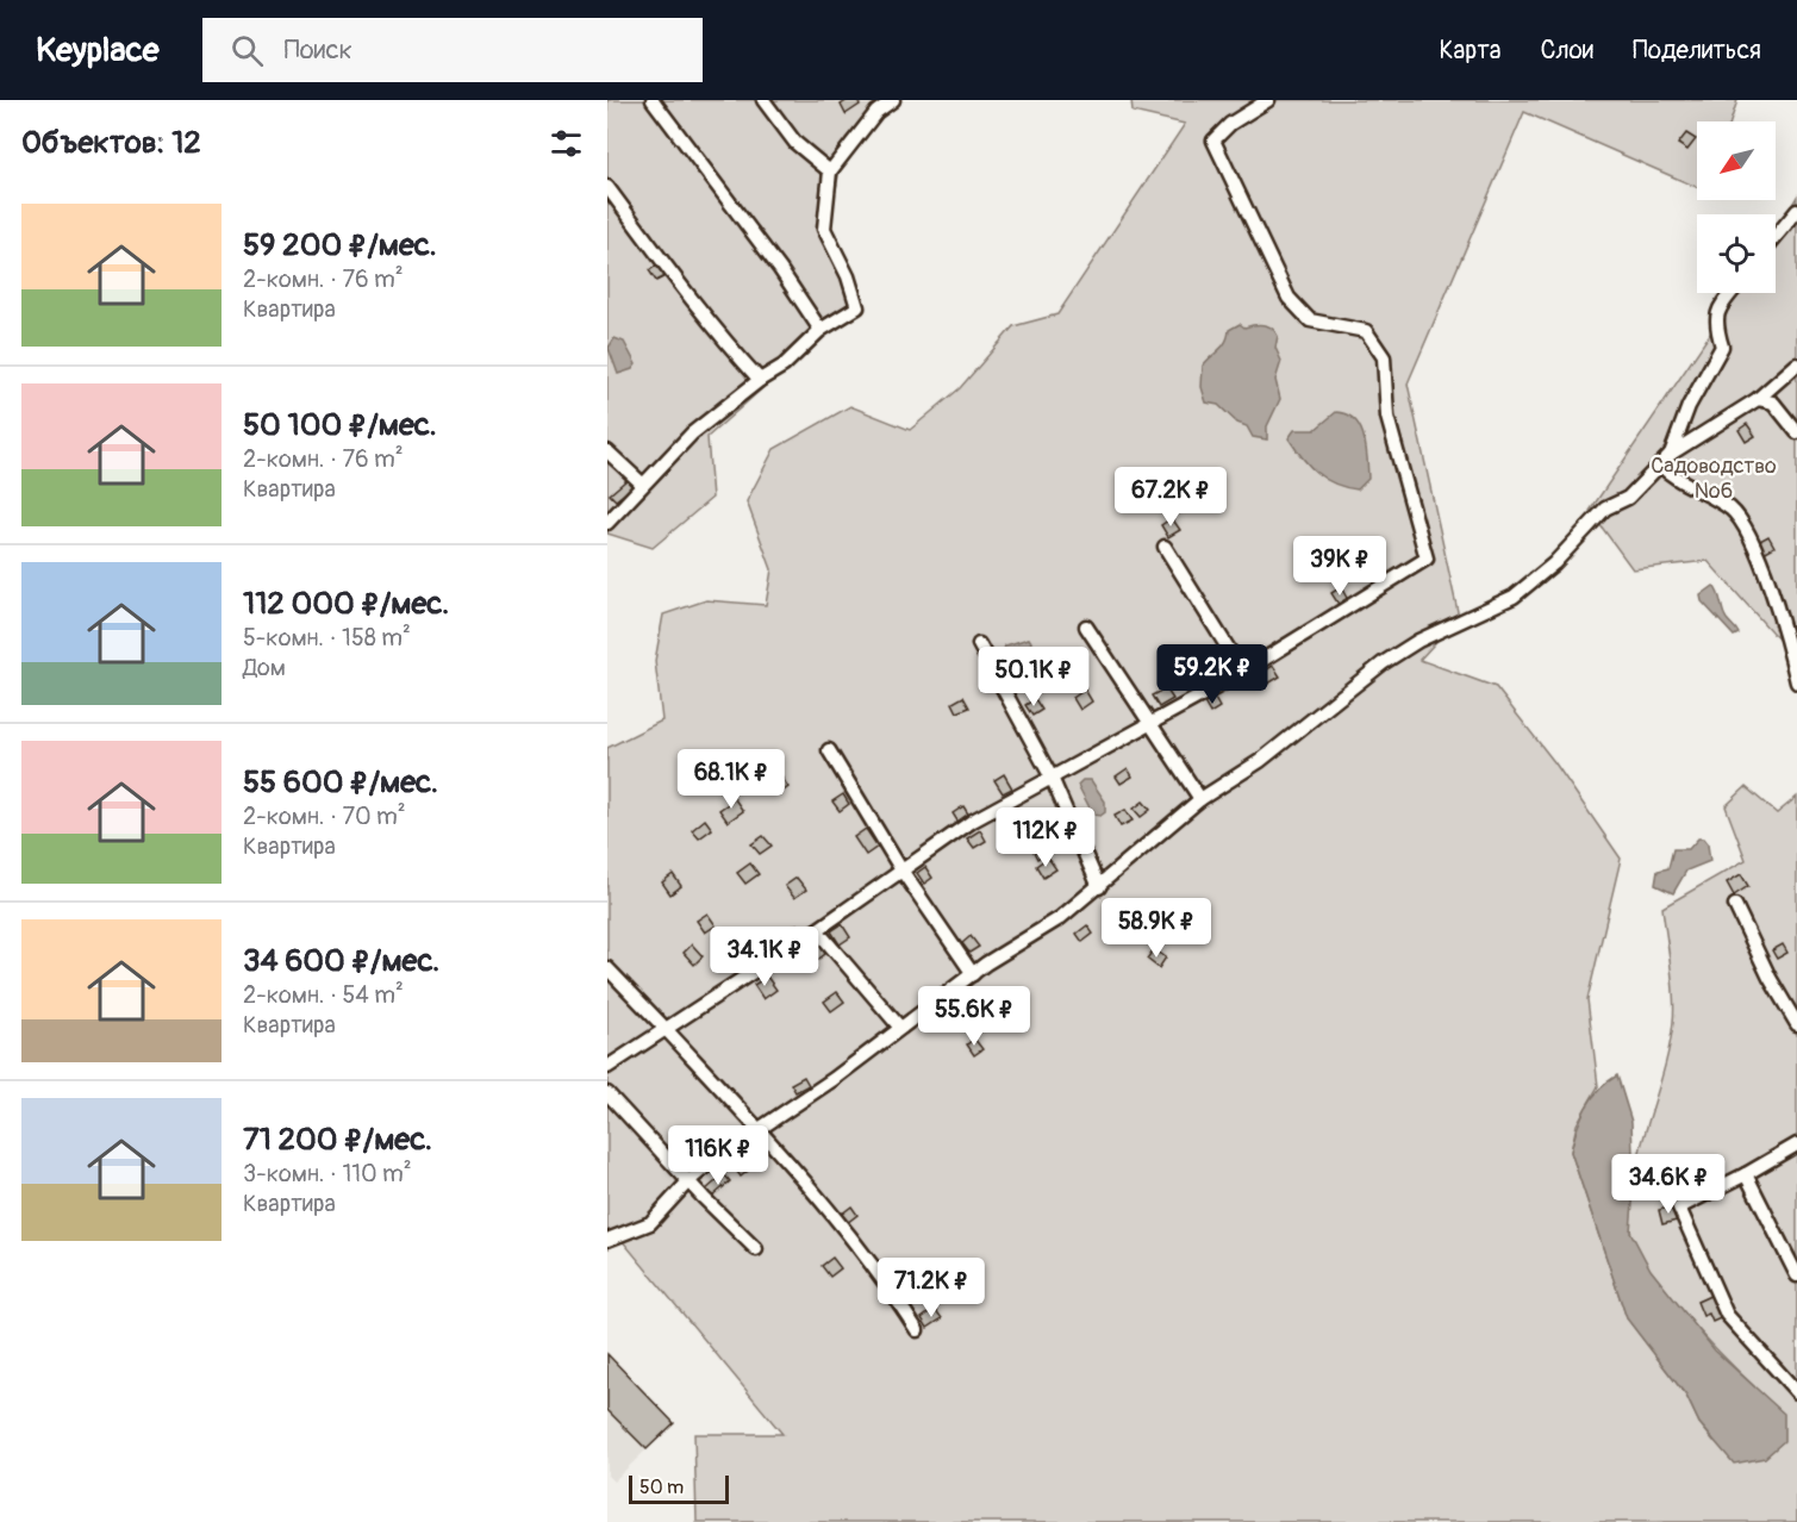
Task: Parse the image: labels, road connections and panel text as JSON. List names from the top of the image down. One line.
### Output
{"parks":["Садоводство №6"],"scale_bar":"50 m","north":"bottom left","page":{"header":"Keyplace","search":"Поиск","nav":["Карта","Слои","Поделиться"],"heading":"Объектов: 12","list":[{"name":"59 200 ₽/мес.","note":"2-комн. · 76 m² · Квартира"},{"name":"50 100 ₽/мес.","note":"2-комн. · 76 m² · Квартира"},{"name":"112 000 ₽/мес.","note":"5-комн. · 158 m² · Дом"},{"name":"55 600 ₽/мес.","note":"2-комн. · 70 m² · Квартира"},{"name":"34 600 ₽/мес.","note":"2-комн. · 54 m² · Квартира"},{"name":"71 200 ₽/мес.","note":"3-комн. · 110 m² · Квартира"}],"price":["67.2K ₽","39K ₽","59.2K ₽","50.1K ₽","68.1K ₽","112K ₽","58.9K ₽","34.1K ₽","55.6K ₽","116K ₽","34.6K ₽","71.2K ₽"],"scale":"50 m"}}
